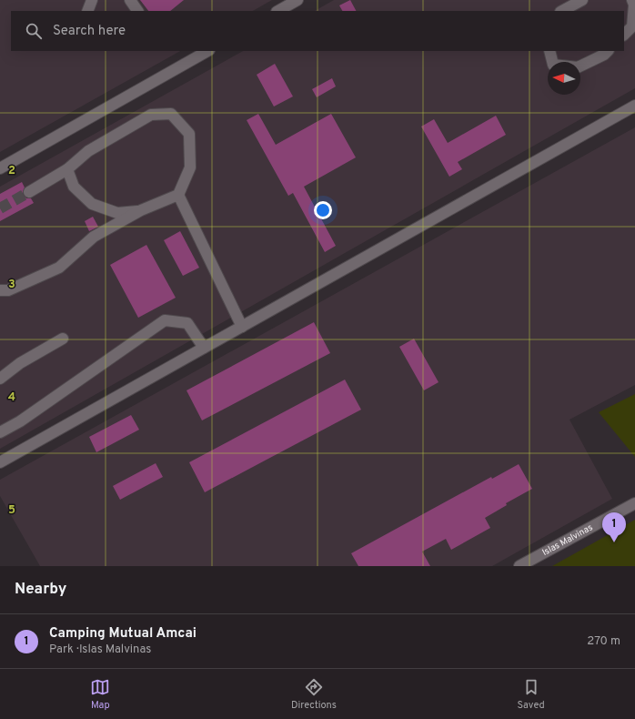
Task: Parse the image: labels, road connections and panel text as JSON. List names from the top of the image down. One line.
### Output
{"streets":{"street":["Islas Malvinas"]},"north":"left","page":{"search":"Search here","pins":"1","heading":"Nearby","list":[{"mark":"1","name":"Camping Mutual Amcai","note":"Park · Islas Malvinas","value":"270 m"}],"nav":["Map","Directions","Saved"]},"grid":{"rows":["2","3","4","5"]}}
